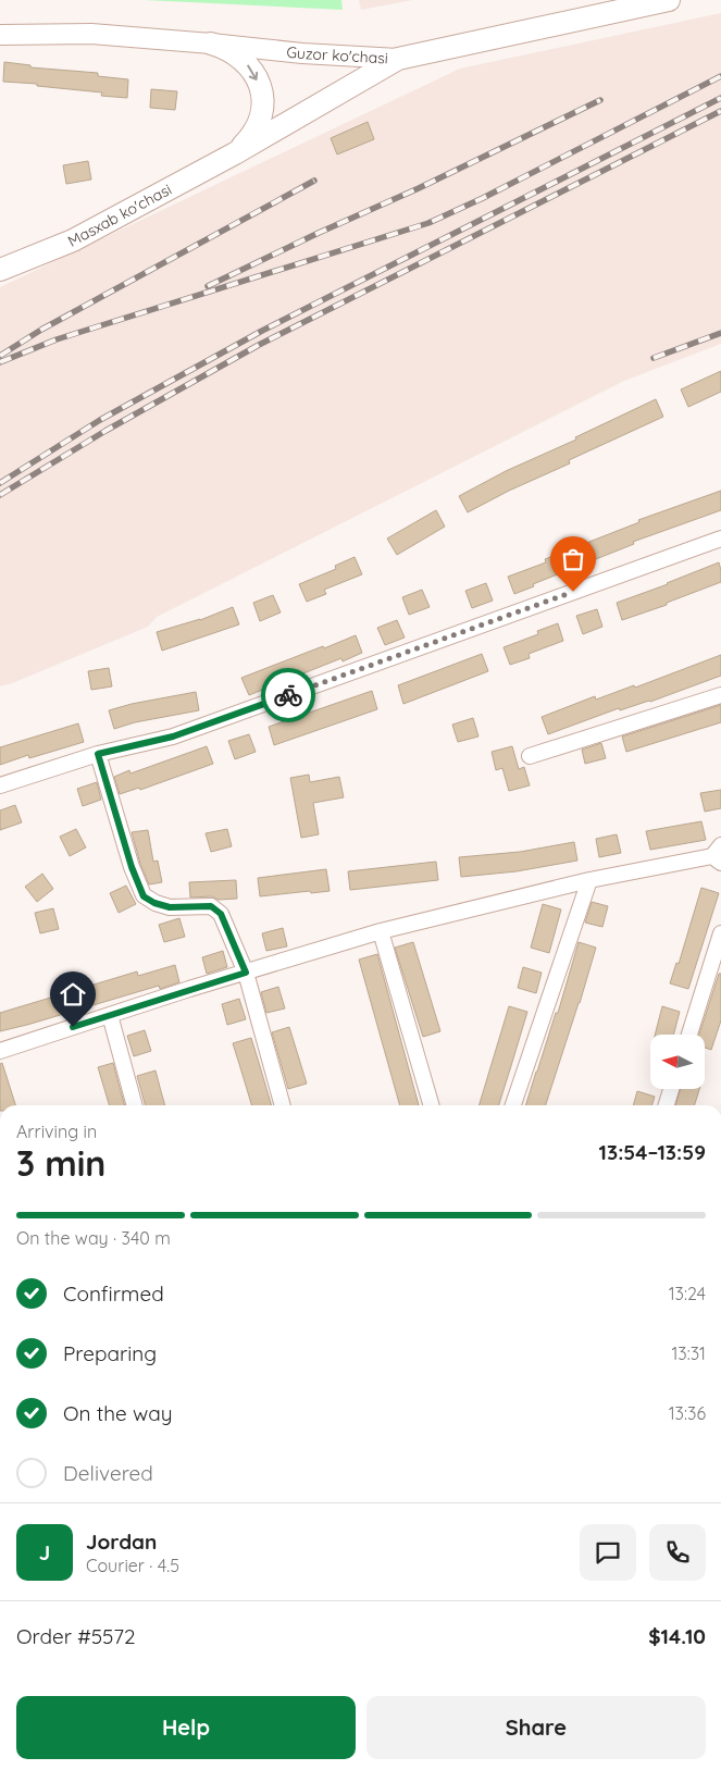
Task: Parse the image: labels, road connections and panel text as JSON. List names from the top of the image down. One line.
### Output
{"streets":{"main road":["Guzor ko'chasi","Masxab ko'chasi"]},"crossings":[["Guzor ko'chasi","Masxab ko'chasi"]],"north":"left","page":{"heading":["3 min","Arriving in","13:54–13:59"],"panel":["Jordan","Courier · 4.5","Order #5572","$14.10"],"bar":"On the way · 340 m","list":[["Confirmed","13:24"],["Preparing","13:31"],["On the way","13:36"],"Delivered"],"round":"J","buttons":["Help","Share"]}}
